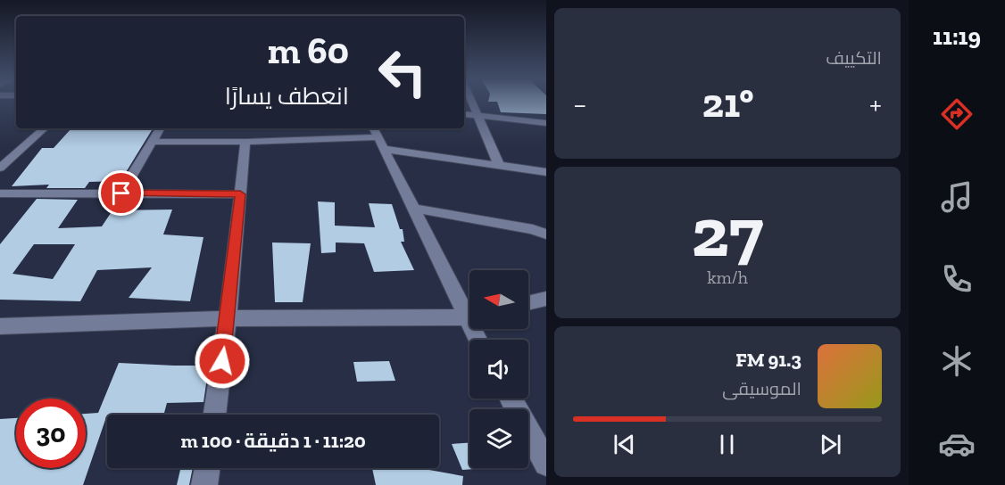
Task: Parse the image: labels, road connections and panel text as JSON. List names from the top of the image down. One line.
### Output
{"north":"left","page":{"tabs":"11:19","tile":["التكييف",["27","km/h"]],"turn":["60 m","انعطف يسارًا"],"heat":["−","21°","+"],"song":["91.3 FM","الموسيقى"],"limit":"30","trip":"11:20 · 1 دقيقة · 100 m"}}
